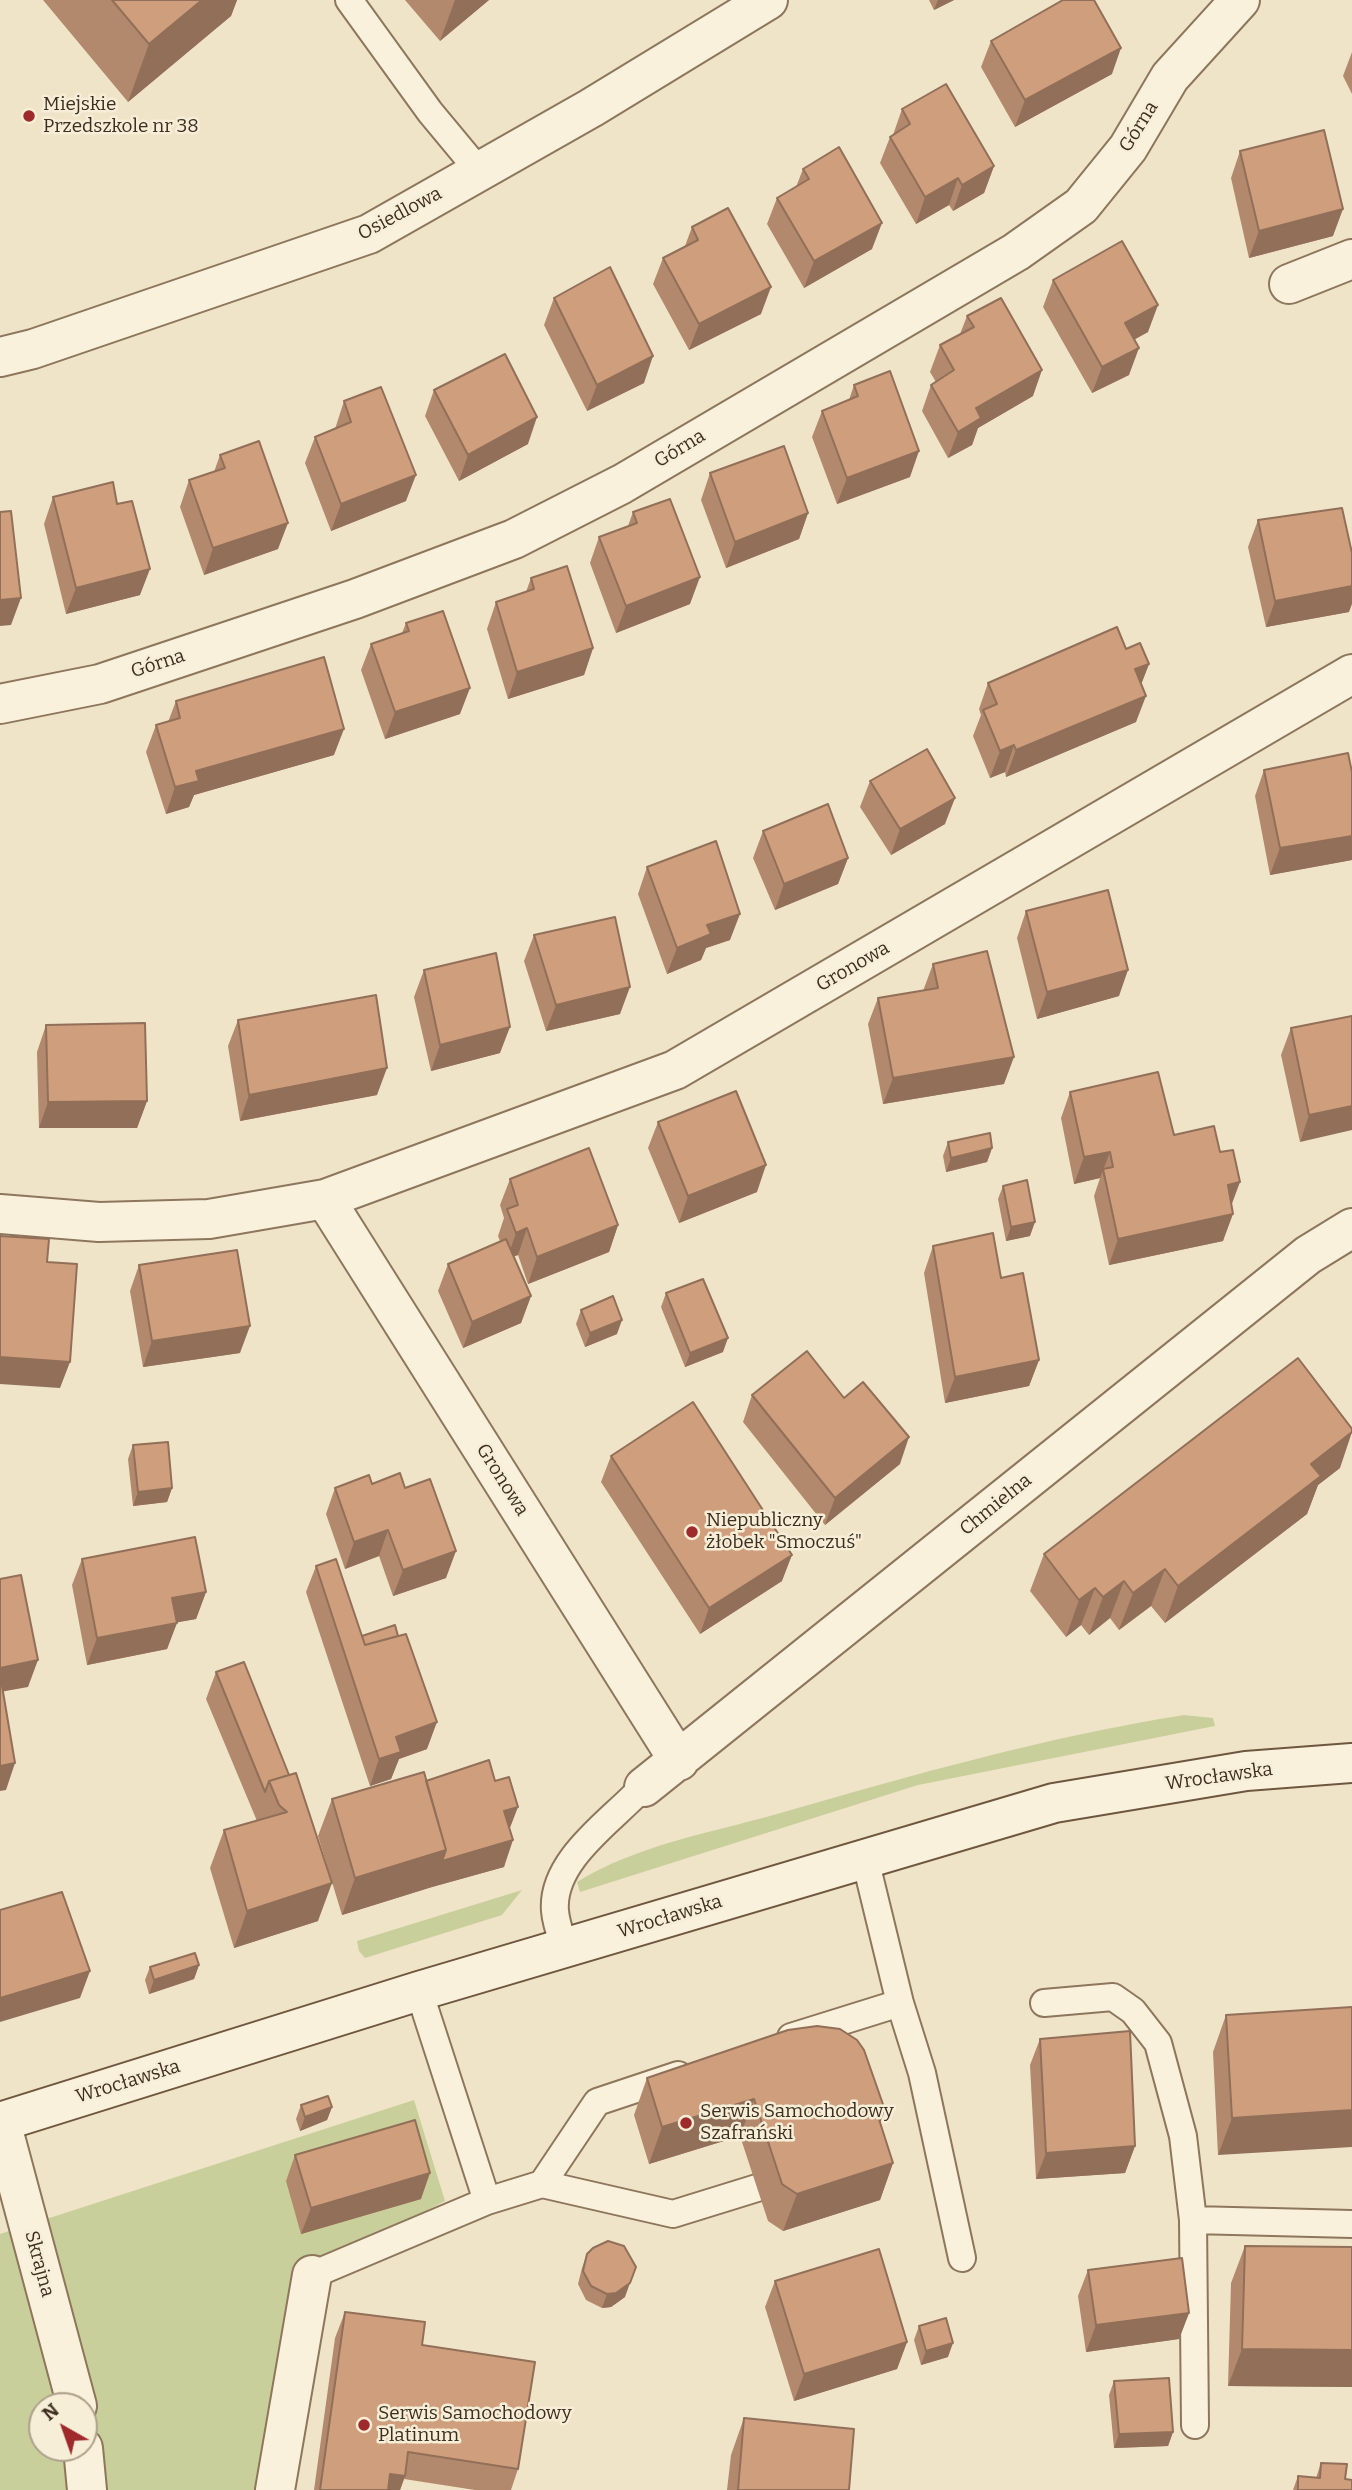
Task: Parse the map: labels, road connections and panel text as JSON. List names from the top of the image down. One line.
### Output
{"streets":{"street":["Górna","Osiedlowa","Gronowa","Chmielna","Wrocławska","Skrajna"]},"crossings":[["Gronowa","Chmielna"],["Chmielna","Wrocławska"],["Wrocławska","Skrajna"]],"places":["Miejskie Przedszkole nr 38","Niepubliczny żłobek \"Smoczuś\"","Serwis Samochodowy Szafrański","Serwis Samochodowy Platinum"],"north":"top left"}
